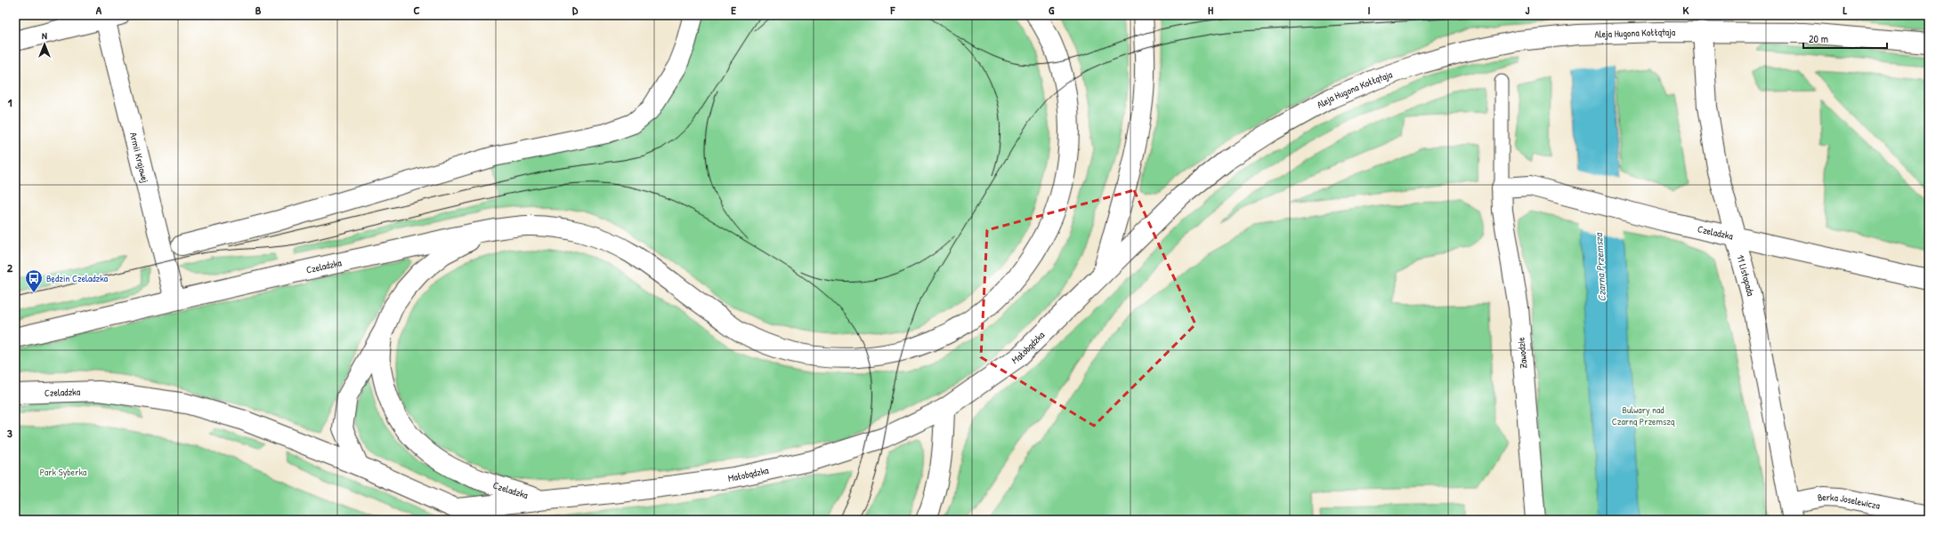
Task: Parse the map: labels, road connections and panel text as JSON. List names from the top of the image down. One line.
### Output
{"streets":{"main road":["Aleja Hugona Kołłątaja","Armii Krajowej","Czeladzka","11 Listopada","Małobądzka","Zawodzie","Berka Joselewicza"]},"crossings":[["Aleja Hugona Kołłątaja","11 Listopada"],["Aleja Hugona Kołłątaja","Małobądzka"],["Armii Krajowej","Czeladzka"],["Czeladzka","11 Listopada"],["Czeladzka","Małobądzka"],["Czeladzka","Zawodzie"],["11 Listopada","Berka Joselewicza"]],"water":["Czarna Przemsza"],"parks":["Bulwary nad Czarną Przemszą","Park Syberka"],"places":{"bus stop":["Będzin Czeladzka"]},"scale_bar":"20 m","north":"top","grid":{"columns":["A","B","C","D","E","F","G","H","I","J","K","L"],"rows":["1","2","3"]}}
